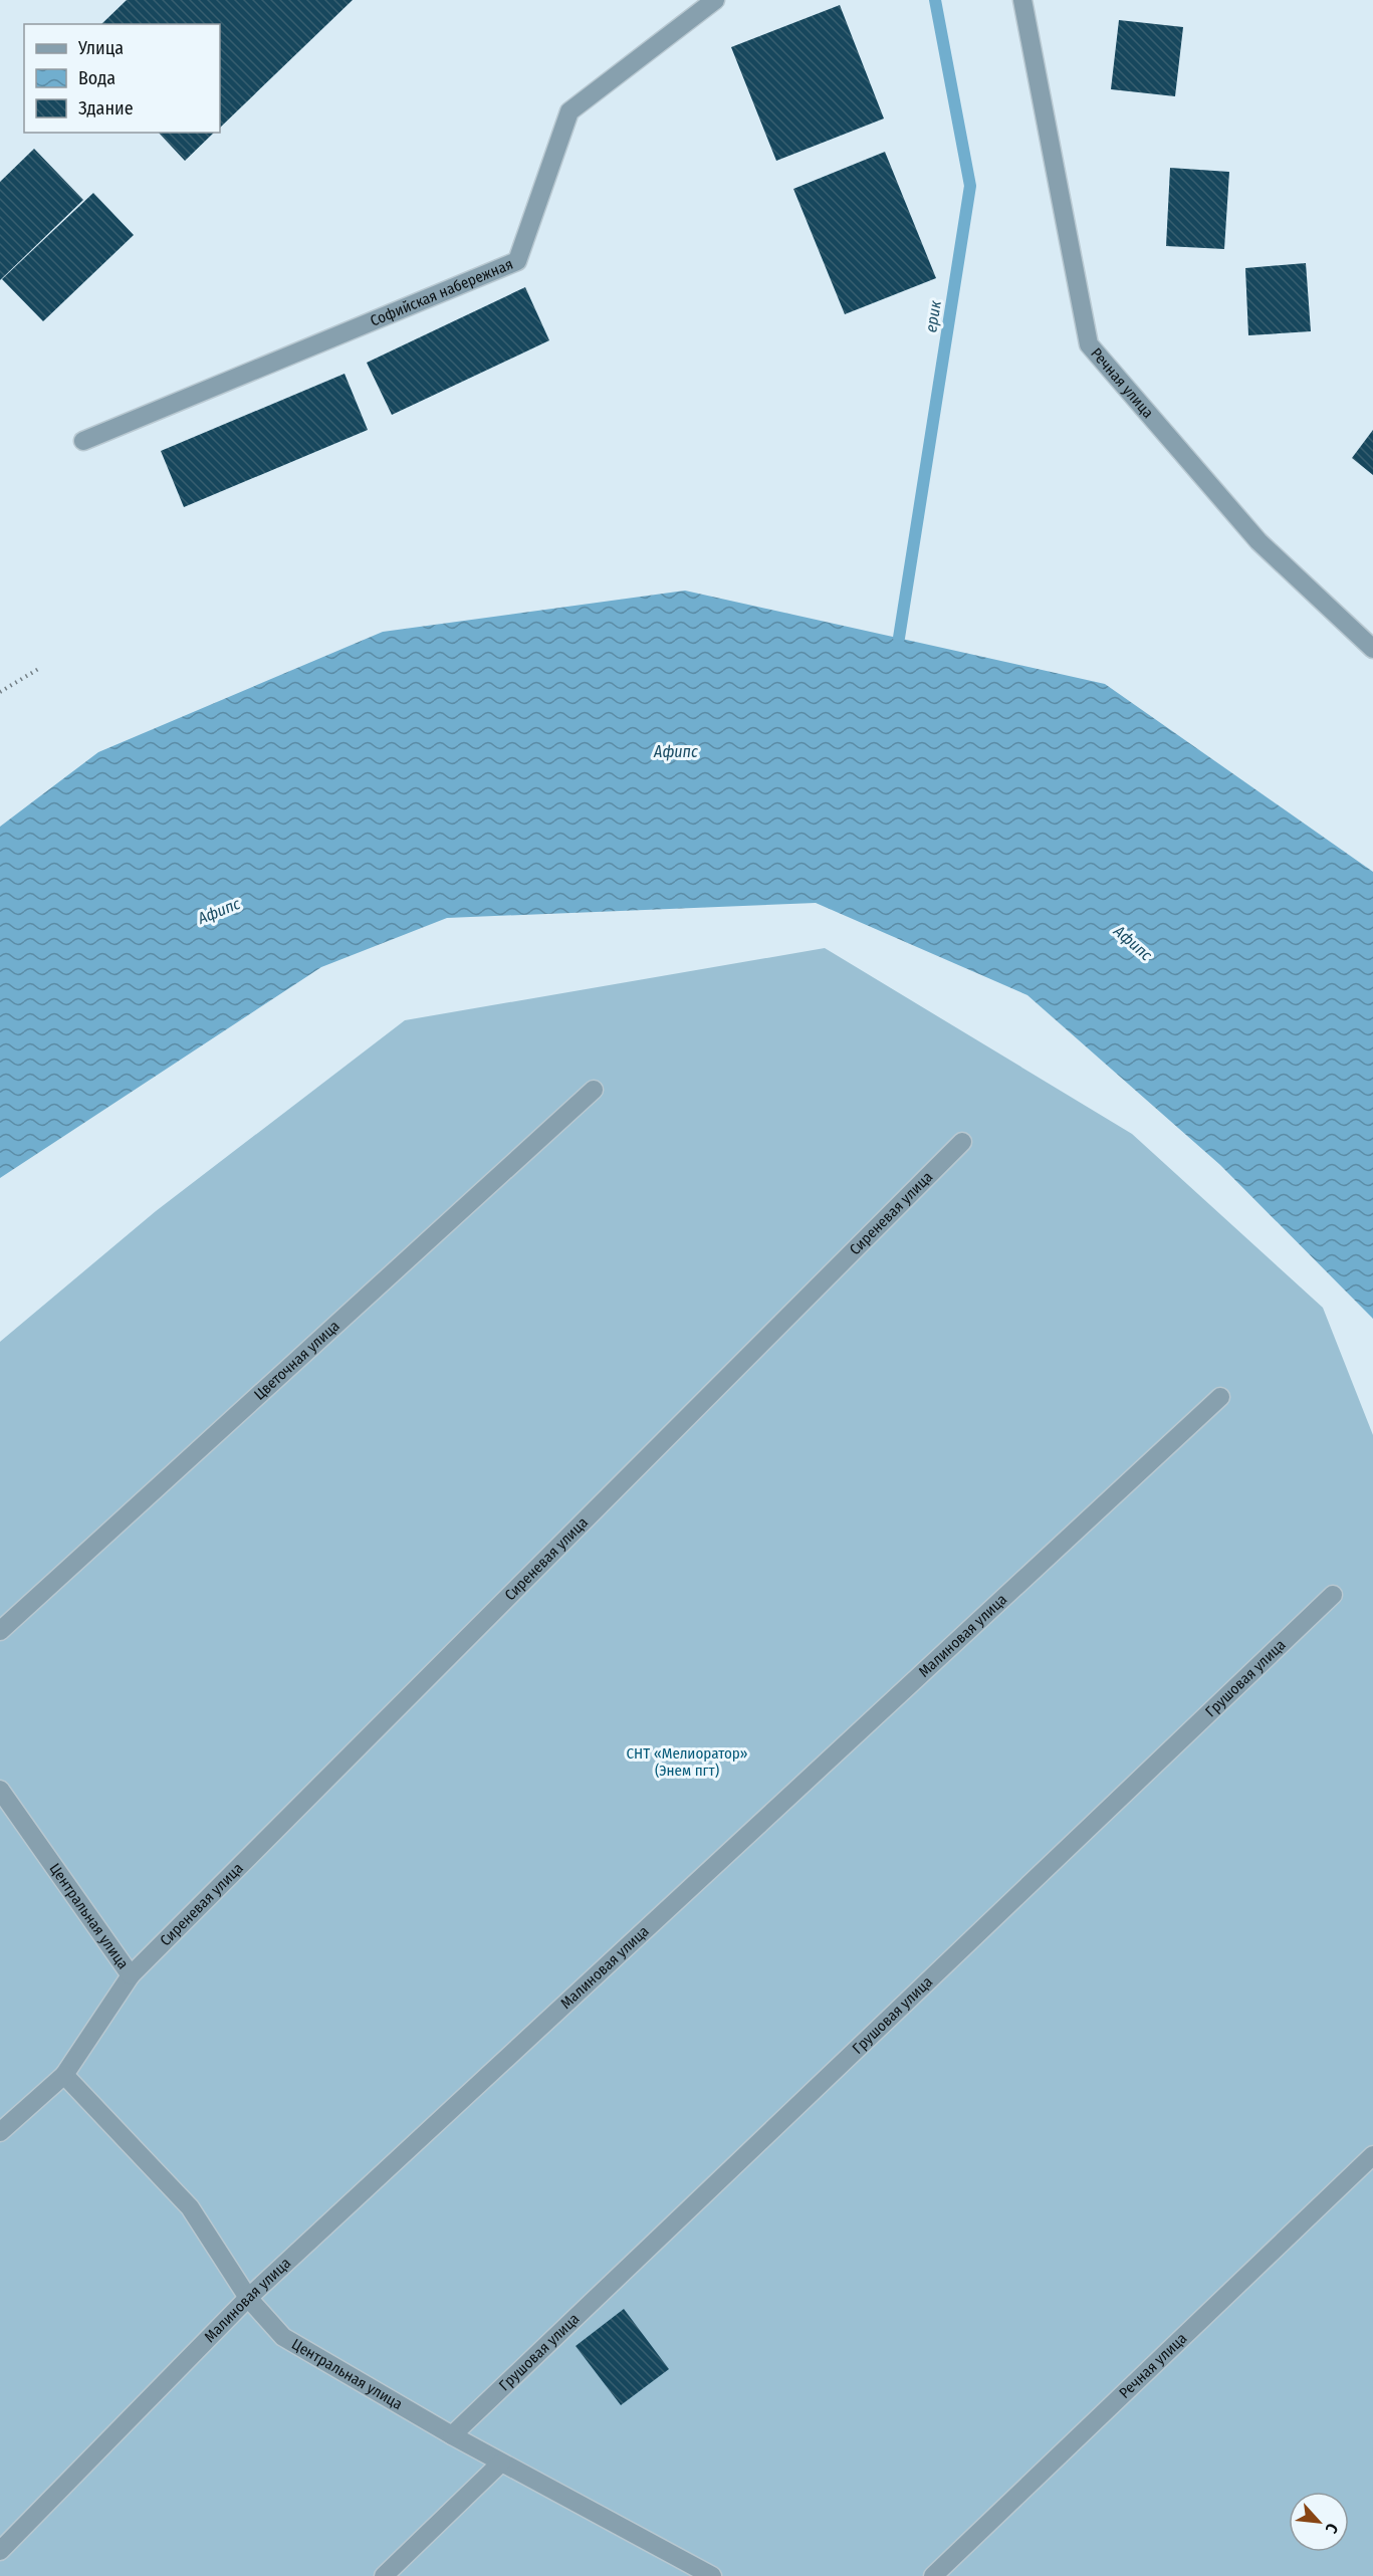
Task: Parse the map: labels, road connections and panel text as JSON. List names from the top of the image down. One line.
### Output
{"streets":{"street":["Софийская набережная","Речная улица","Сиреневая улица","Цветочная улица","Малиновая улица","Грушовая улица","Центральная улица"]},"crossings":[["Сиреневая улица","Центральная улица"],["Малиновая улица","Центральная улица"],["Грушовая улица","Центральная улица"]],"water":["ерик","Афипс"],"parks":["СНТ «Мелиоратор» (Энем пгт)"],"legend":["Улица","Вода","Здание"],"north":"bottom right"}
